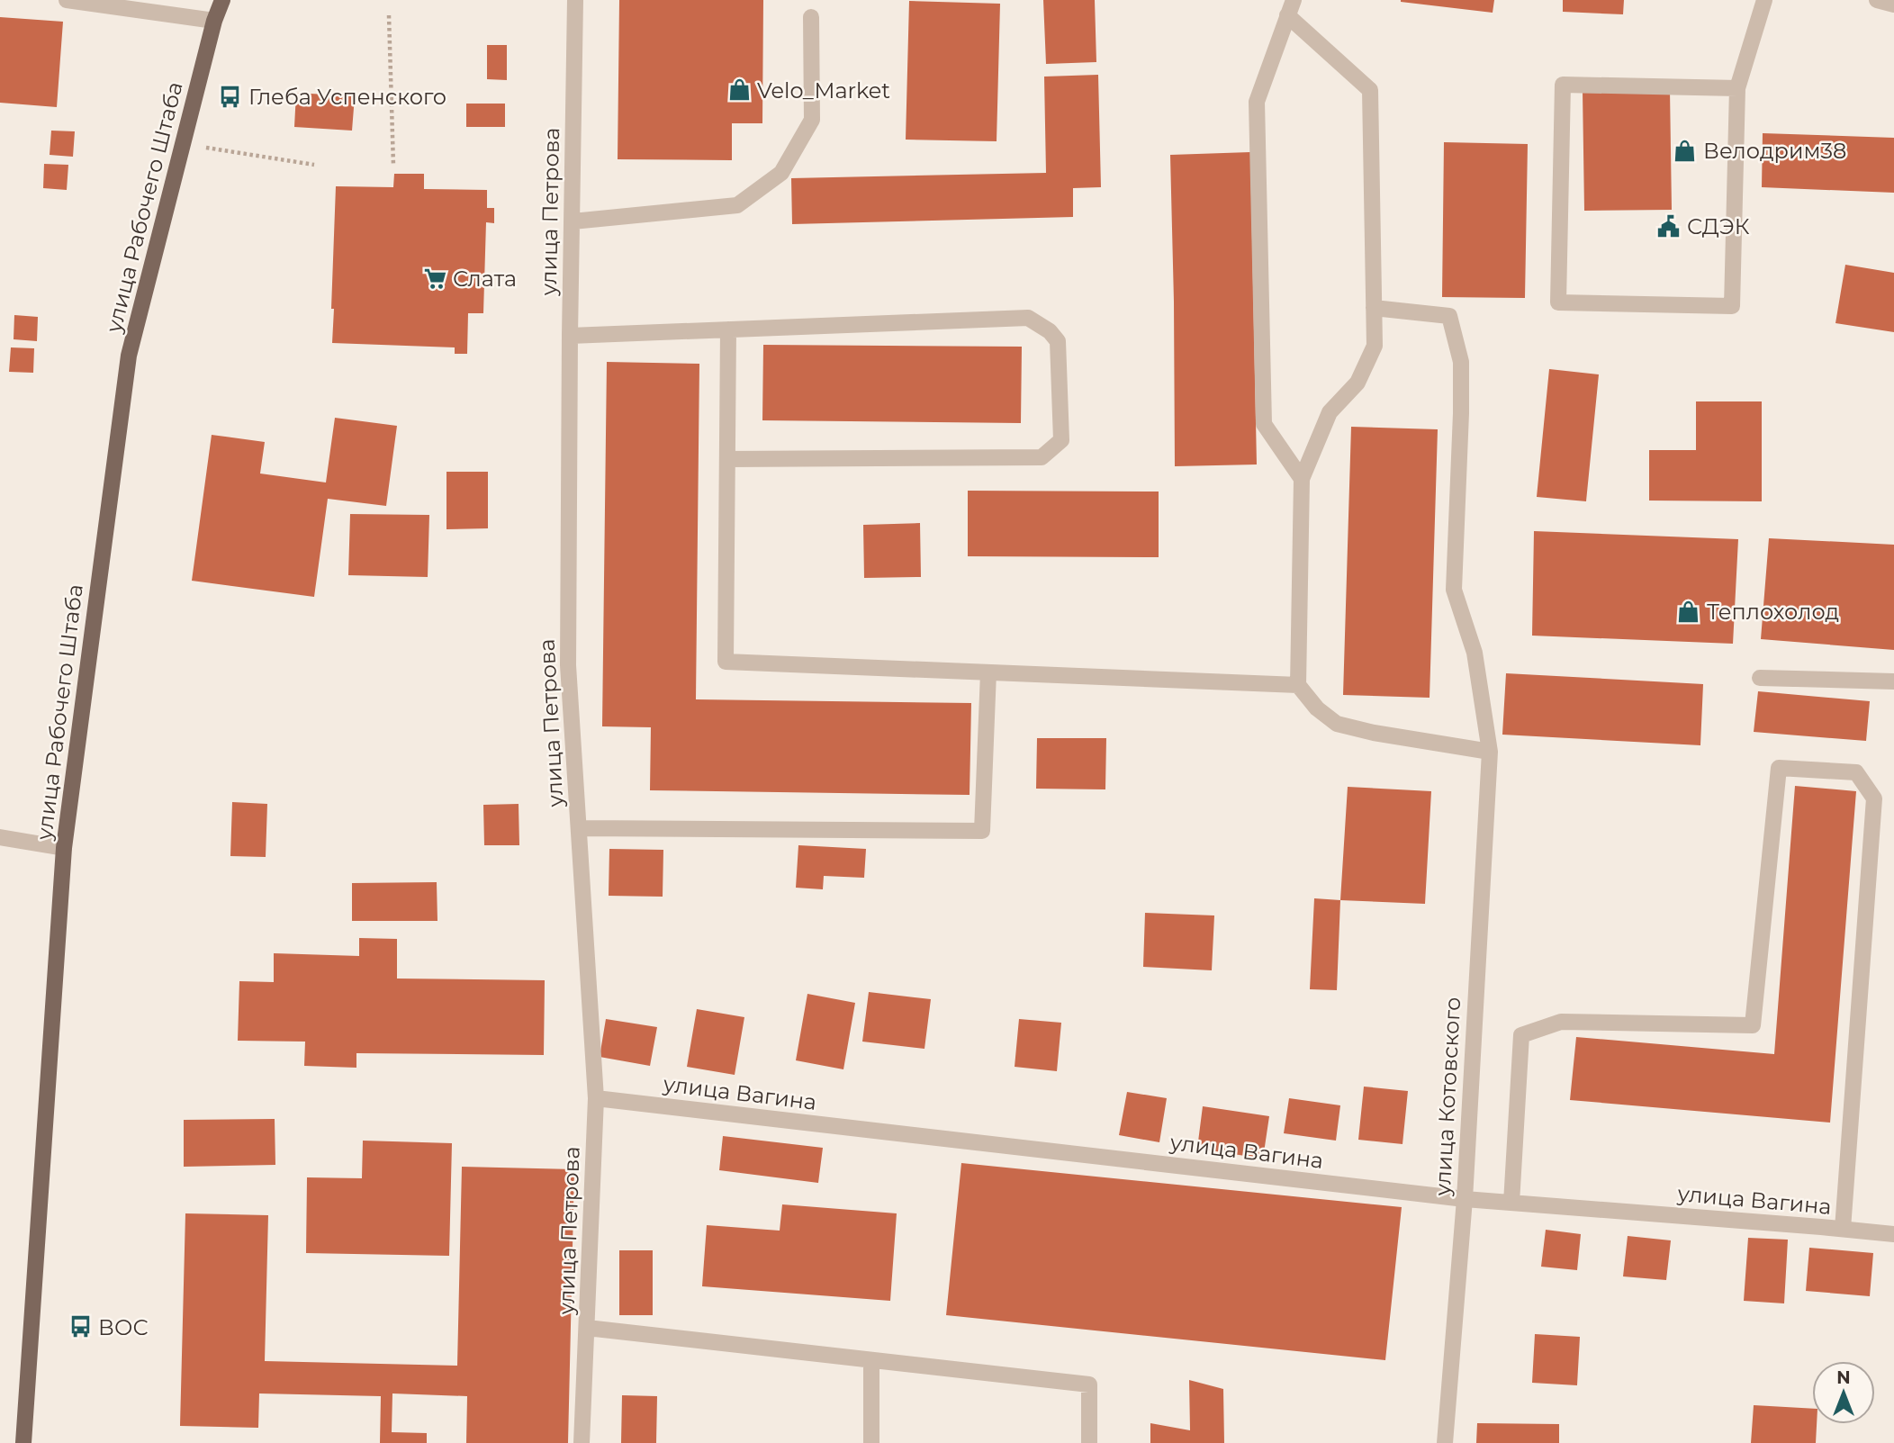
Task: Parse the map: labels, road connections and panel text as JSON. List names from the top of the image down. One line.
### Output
{"streets":{"main road":["улица Рабочего Штаба"],"street":["улица Петрова","улица Вагина","улица Котовского"]},"crossings":[["улица Петрова","улица Вагина"],["улица Вагина","улица Котовского"]],"places":{"shop":["Velo_Market","Велодрим38","Теплохолод"],"bus stop":["Глеба Успенского","ВОС"],"public building":["СДЭК"],"supermarket":["Слата"]},"north":"top"}
